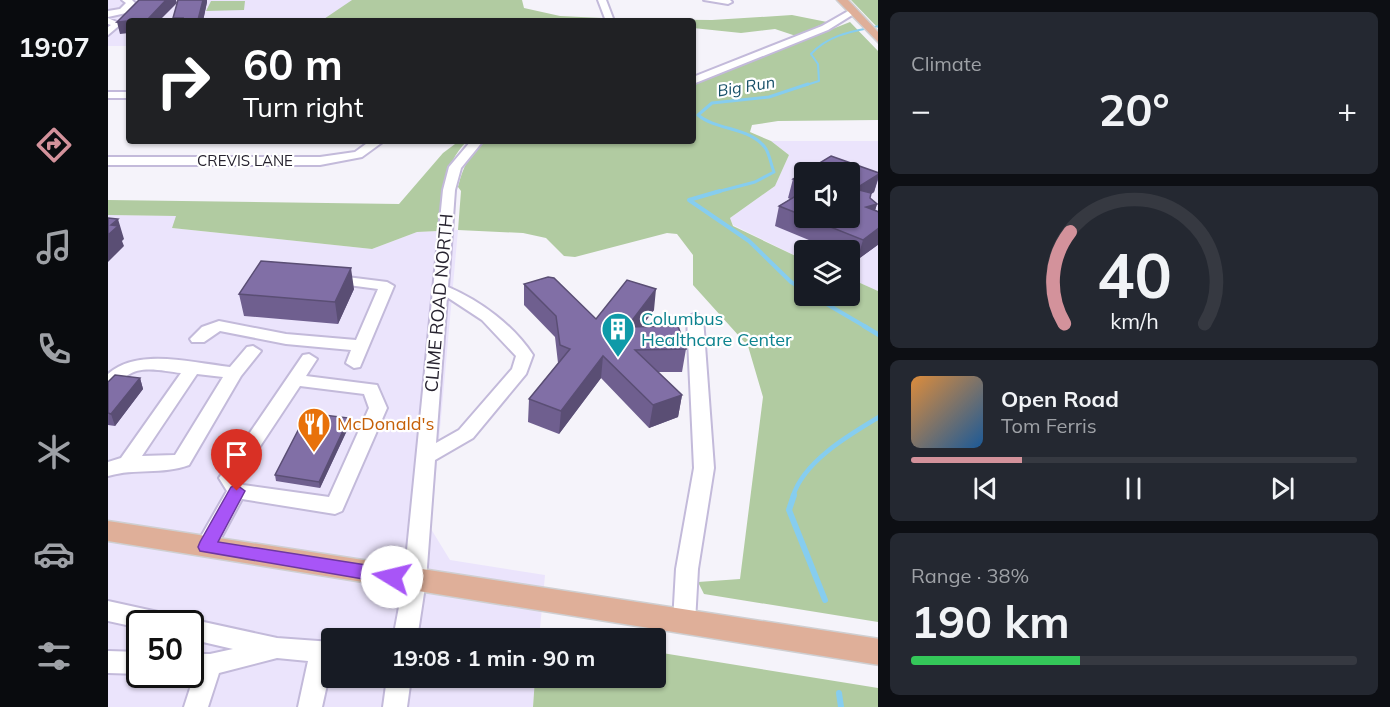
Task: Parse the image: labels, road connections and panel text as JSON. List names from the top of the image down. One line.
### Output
{"streets":{"street":["CREVIS LANE","CLIME ROAD NORTH"]},"water":["Big Run"],"places":{"building":["Columbus Healthcare Center"],"restaurant":["McDonald's"]},"page":{"tabs":"19:07","tile":["Climate",["Range · 38%","190 km"]],"turn":["60 m","Turn right"],"heat":["−","20°","+"],"song":["Open Road","Tom Ferris"],"limit":"50","trip":"19:08 · 1 min · 90 m","gauge":["40","km/h"]}}
